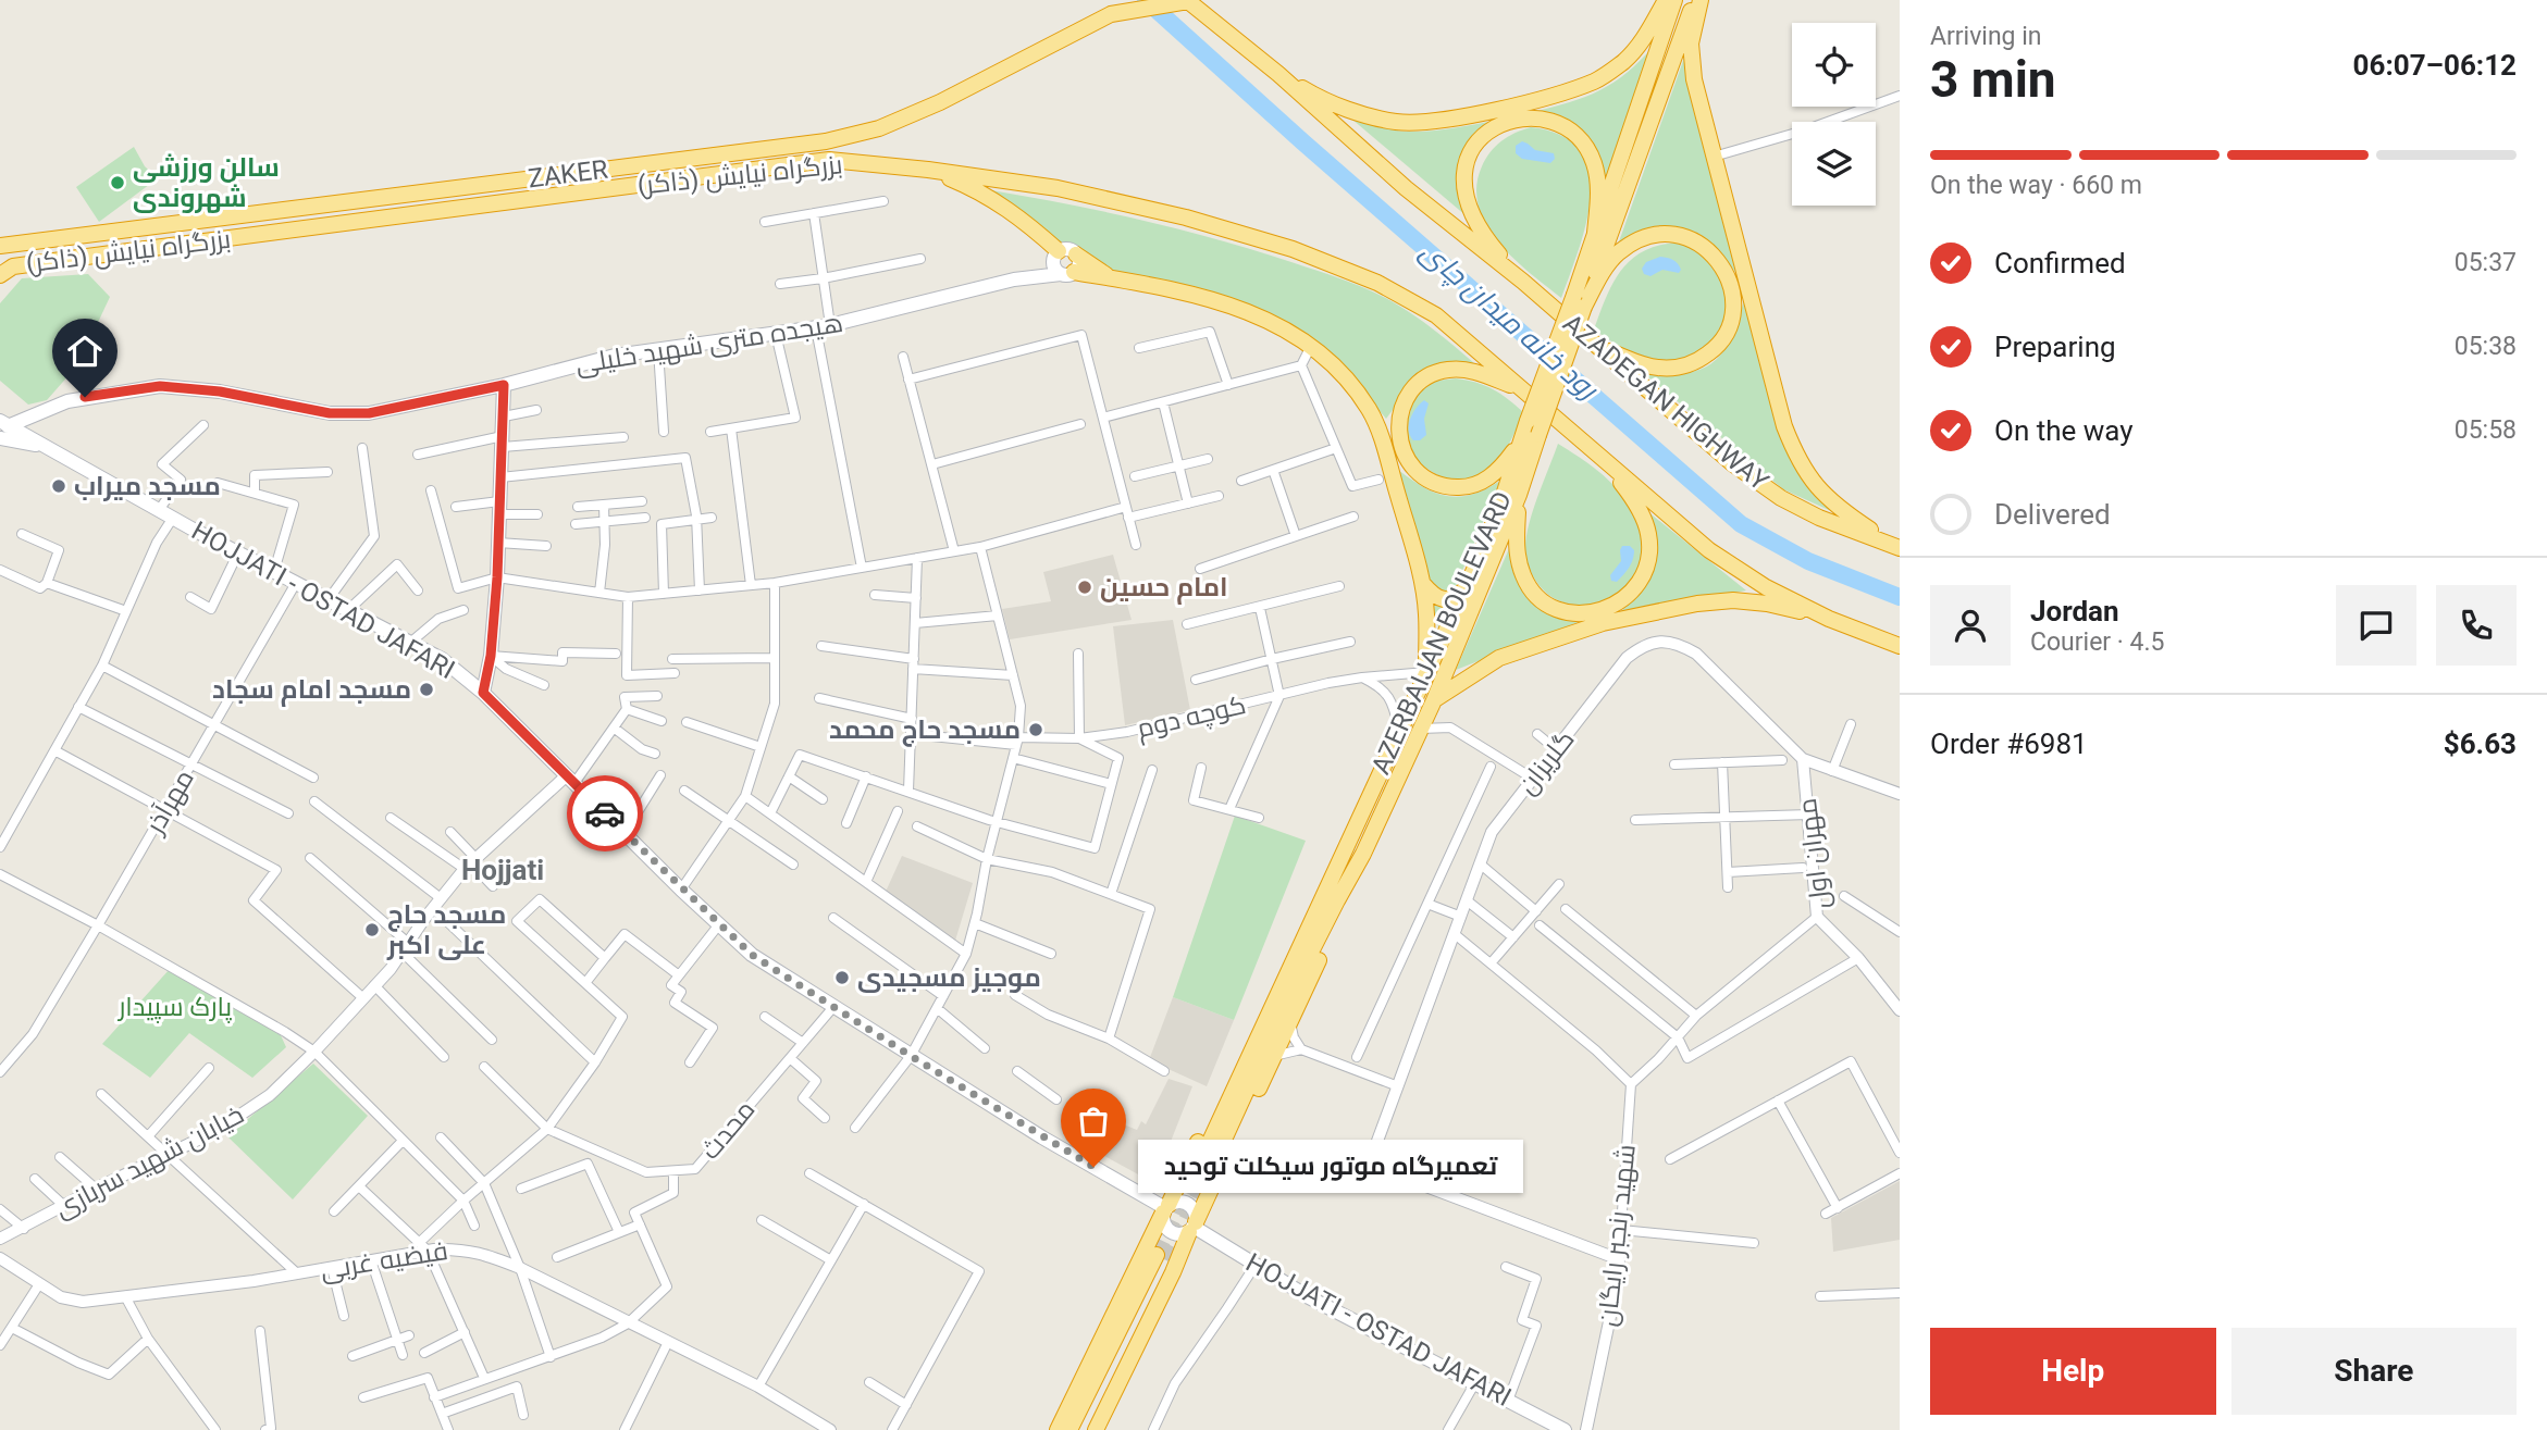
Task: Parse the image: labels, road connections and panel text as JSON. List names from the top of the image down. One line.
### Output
{"streets":{"highway":["ZAKER","بزرگراه نیایش (ذاکر)","AZADEGAN HIGHWAY","AZERBAIJAN BOULEVARD"],"main road":["هیجده متری شهید خلیلی","HOJJATI - OSTAD JAFARI"],"street":["کوچه دوم","گلریزان","مهرآذر","مهران اول","محدث","خیابان شهید سربازی","شهید رنجبر رایگان","فیضیه غربی"]},"crossings":[["هیجده متری شهید خلیلی","HOJJATI - OSTAD JAFARI"],["HOJJATI - OSTAD JAFARI","مهرآذر"],["HOJJATI - OSTAD JAFARI","محدث"],["HOJJATI - OSTAD JAFARI","خیابان شهید سربازی"],["AZERBAIJAN BOULEVARD","کوچه دوم"],["گلریزان","مهران اول"],["گلریزان","شهید رنجبر رایگان"]],"districts":["Hojjati"],"water":["رود خانه میدان چای"],"parks":["پارک سپیدار"],"places":["سالن ورزشی شهروندی","مسجد میراب","امام حسین","مسجد امام سجاد","مسجد حاج محمد","مسجد حاج علی اکبر","موجیز مسجیدی","تعمیرگاه موتور سیکلت توحید"],"page":{"heading":["3 min","Arriving in","06:07–06:12"],"panel":["Jordan","Courier · 4.5","Order #6981","$6.63"],"bar":"On the way · 660 m","list":[["Confirmed","05:37"],["Preparing","05:38"],["On the way","05:58"],"Delivered"],"bubble":"تعمیرگاه موتور سیکلت توحید","buttons":["Help","Share"]}}
